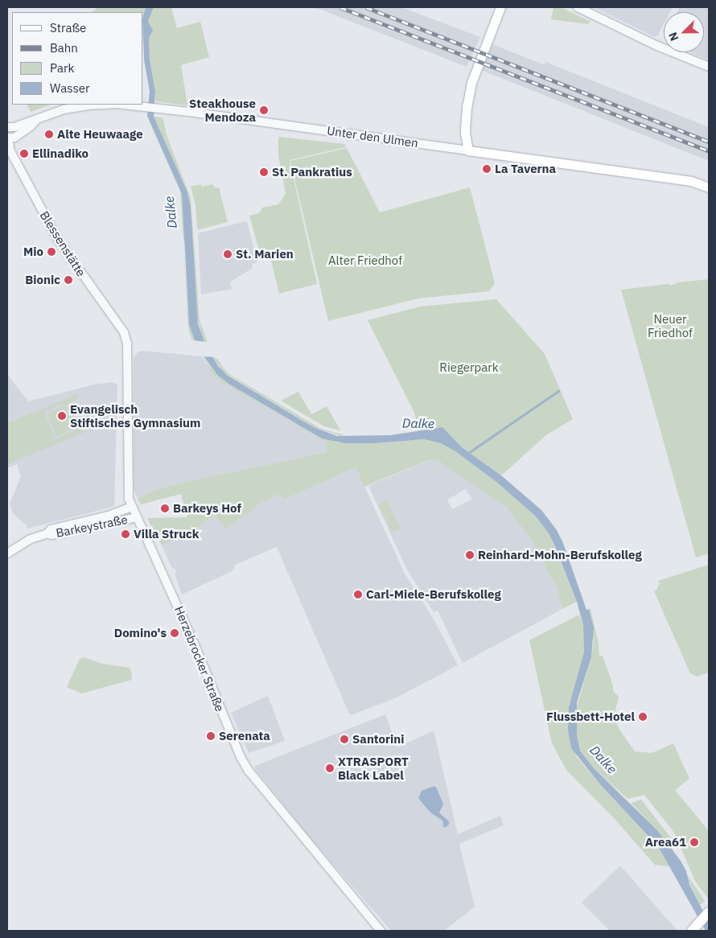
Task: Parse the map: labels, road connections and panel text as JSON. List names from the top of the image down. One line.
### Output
{"streets":{"main road":["Unter den Ulmen"],"street":["Blessenstätte","Barkeystraße","Herzebrocker Straße"]},"crossings":[["Unter den Ulmen","Blessenstätte"],["Blessenstätte","Herzebrocker Straße"],["Barkeystraße","Herzebrocker Straße"]],"water":["Dalke"],"parks":["Alter Friedhof","Neuer Friedhof","Riegerpark"],"places":["Steakhouse Mendoza","Alte Heuwaage","Ellinadiko","La Taverna","St. Pankratius","Mio","St. Marien","Bionic","Evangelisch Stiftisches Gymnasium","Barkeys Hof","Villa Struck","Reinhard-Mohn-Berufskolleg","Carl-Miele-Berufskolleg","Domino's","Flussbett-Hotel","Serenata","Santorini","XTRASPORT Black Label","Area61"],"legend":["Straße","Bahn","Park","Wasser"],"north":"bottom left"}
